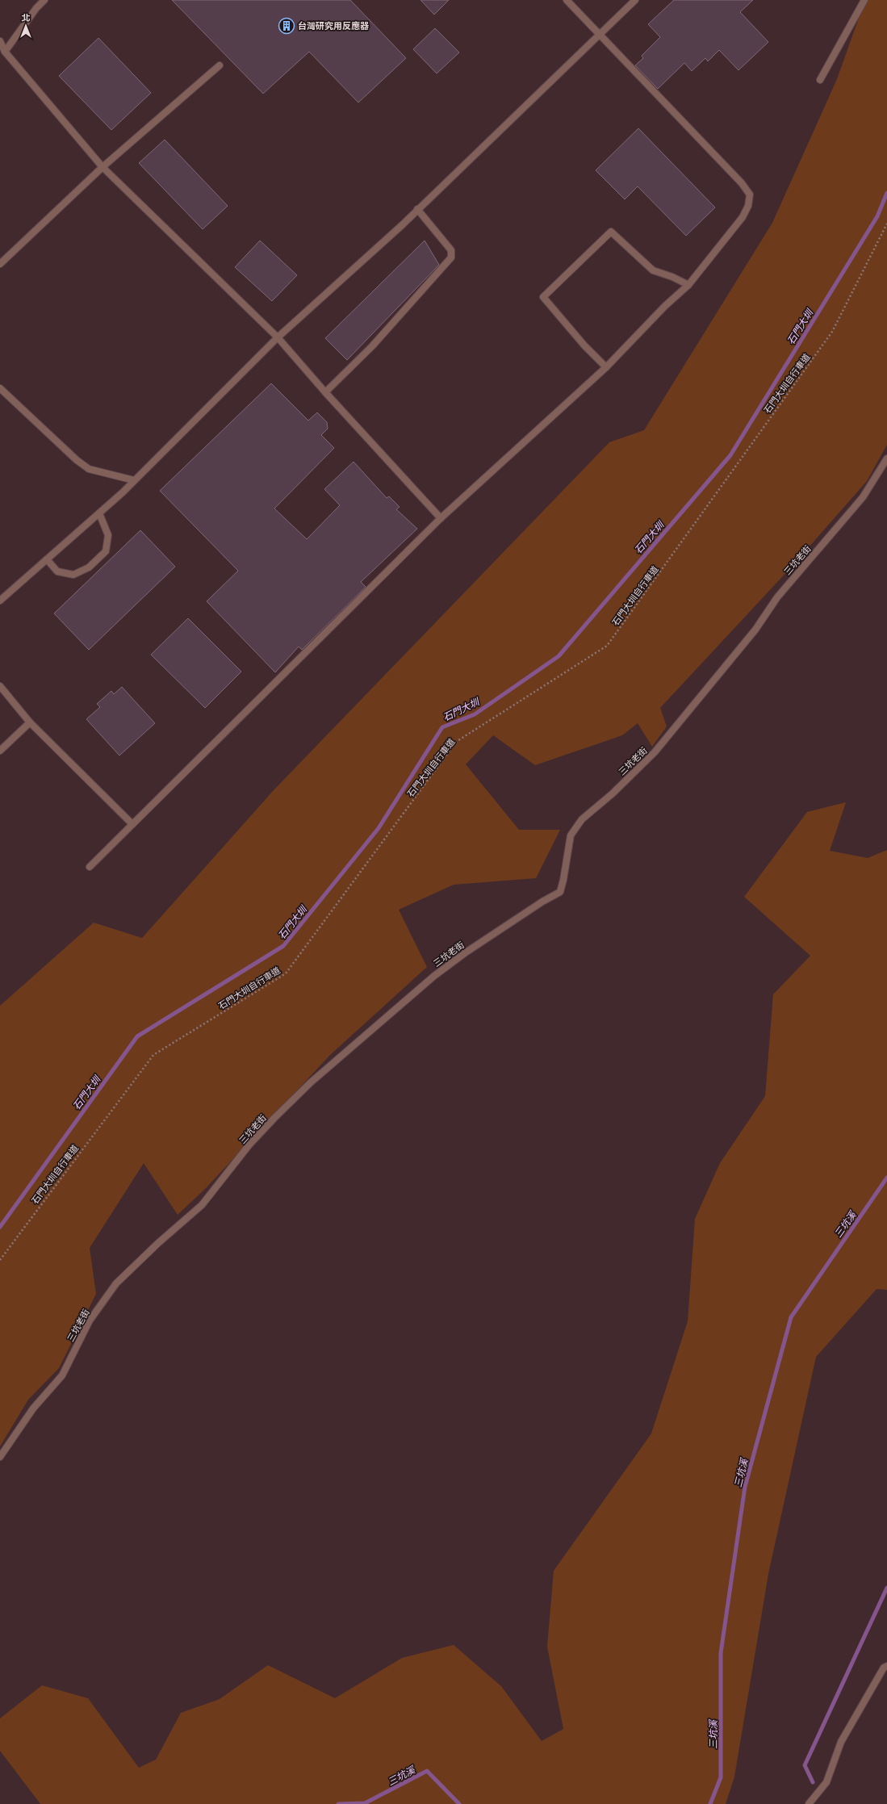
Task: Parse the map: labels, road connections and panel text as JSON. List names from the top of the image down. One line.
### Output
{"streets":{"lane":["三坑老街"],"path":["石門大圳自行車道"]},"water":["石門大圳","三坑溪"],"places":{"building":["台灣研究用反應器"]},"north":"top"}
